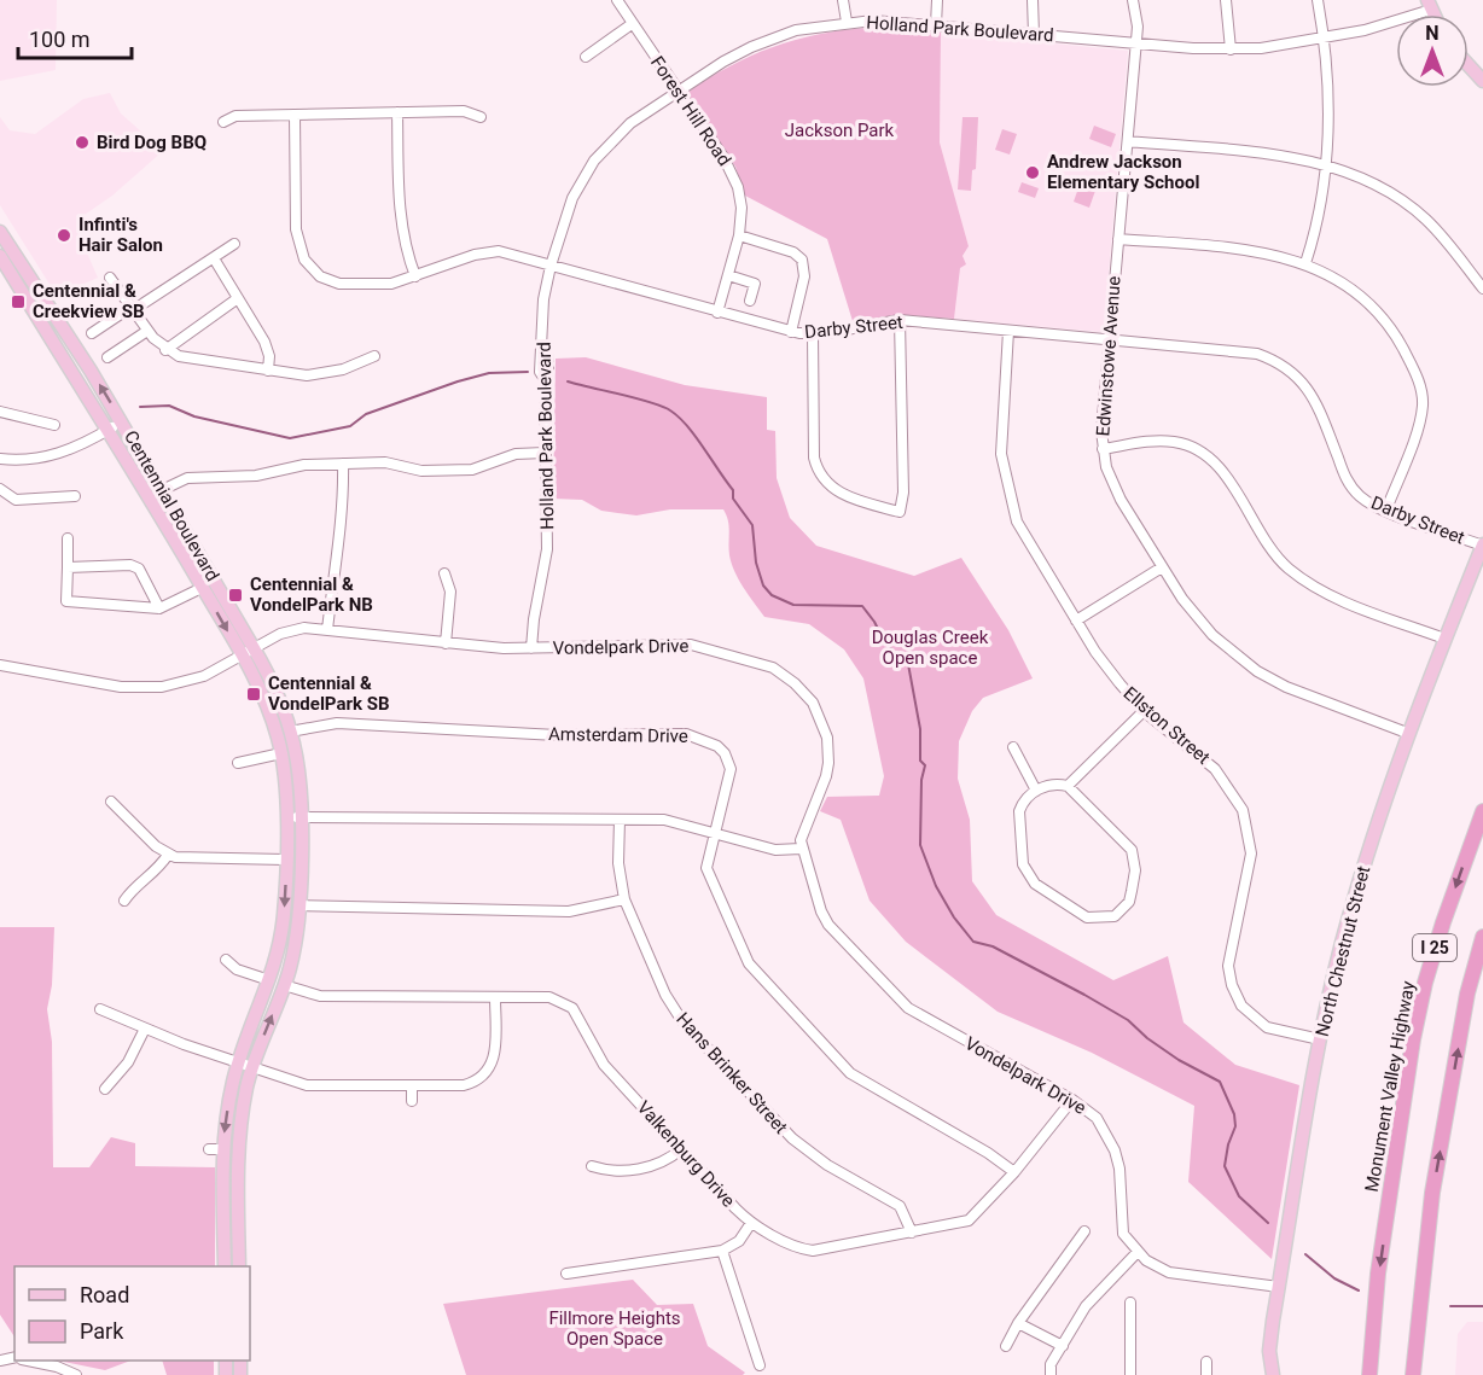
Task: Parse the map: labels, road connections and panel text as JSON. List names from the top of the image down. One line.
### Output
{"streets":{"highway":["I 25","Monument Valley Highway"],"main road":["Centennial Boulevard","North Chestnut Street"],"street":["Holland Park Boulevard","Forest Hill Road","Darby Street","Edwinstowe Avenue","Vondelpark Drive","Ellston Street","Amsterdam Drive","Hans Brinker Street","Valkenburg Drive"]},"crossings":[["Holland Park Boulevard","Forest Hill Road"],["Holland Park Boulevard","Darby Street"],["Holland Park Boulevard","Edwinstowe Avenue"],["Holland Park Boulevard","Vondelpark Drive"],["Forest Hill Road","Darby Street"],["Darby Street","Edwinstowe Avenue"],["Darby Street","Ellston Street"],["Darby Street","North Chestnut Street"],["Edwinstowe Avenue","North Chestnut Street"],["Centennial Boulevard","Vondelpark Drive"],["Centennial Boulevard","Amsterdam Drive"],["Centennial Boulevard","Valkenburg Drive"],["Vondelpark Drive","North Chestnut Street"],["Vondelpark Drive","Valkenburg Drive"],["Ellston Street","North Chestnut Street"],["Amsterdam Drive","Valkenburg Drive"],["Hans Brinker Street","Valkenburg Drive"]],"parks":["Jackson Park","Douglas Creek Open space","Fillmore Heights Open Space"],"places":{"other":["Bird Dog BBQ","Andrew Jackson Elementary School","Infinti's Hair Salon"],"transit":["Centennial & Creekview SB","Centennial & VondelPark NB","Centennial & VondelPark SB"]},"legend":["Road","Park"],"scale_bar":"100 m","north":"top"}
